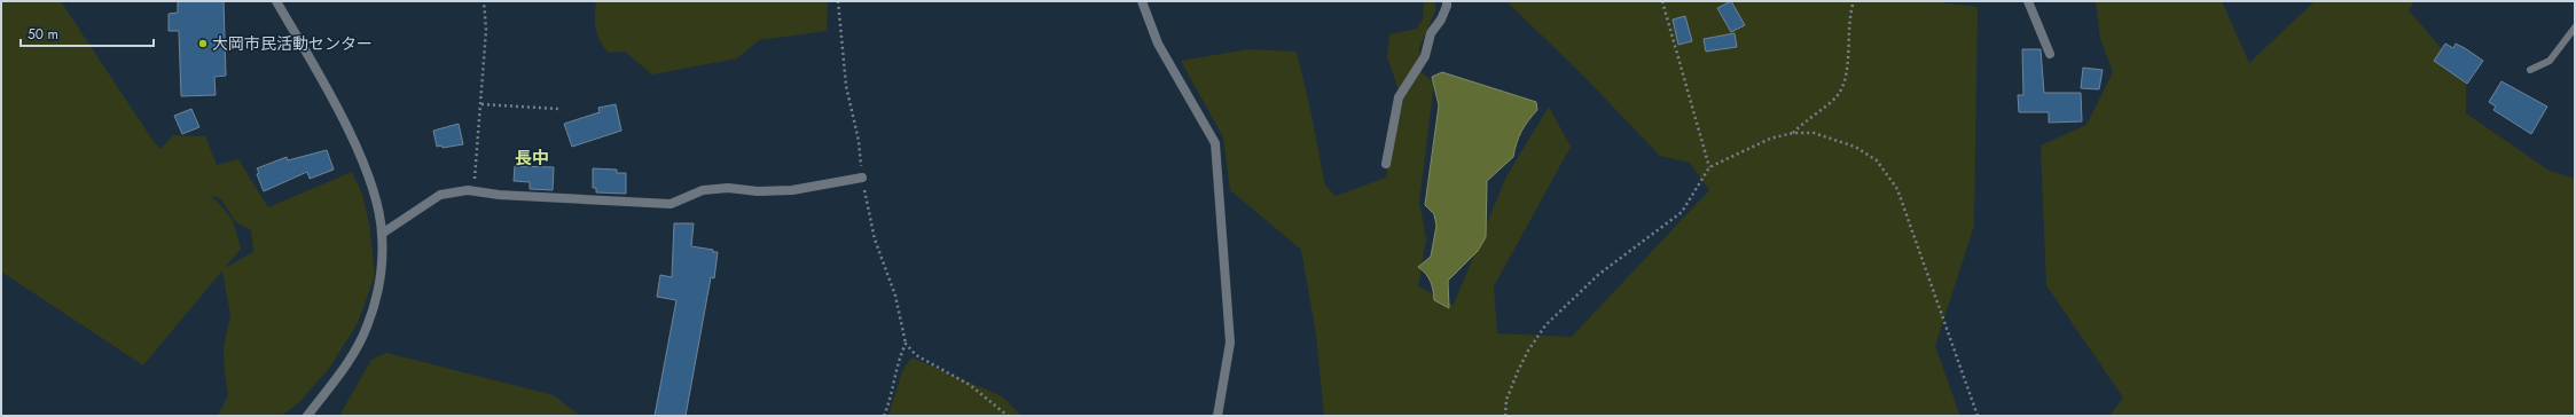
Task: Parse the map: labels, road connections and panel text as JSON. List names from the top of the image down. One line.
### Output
{"districts":["長中"],"places":["大岡市民活動センター"],"scale_bar":"50 m"}
